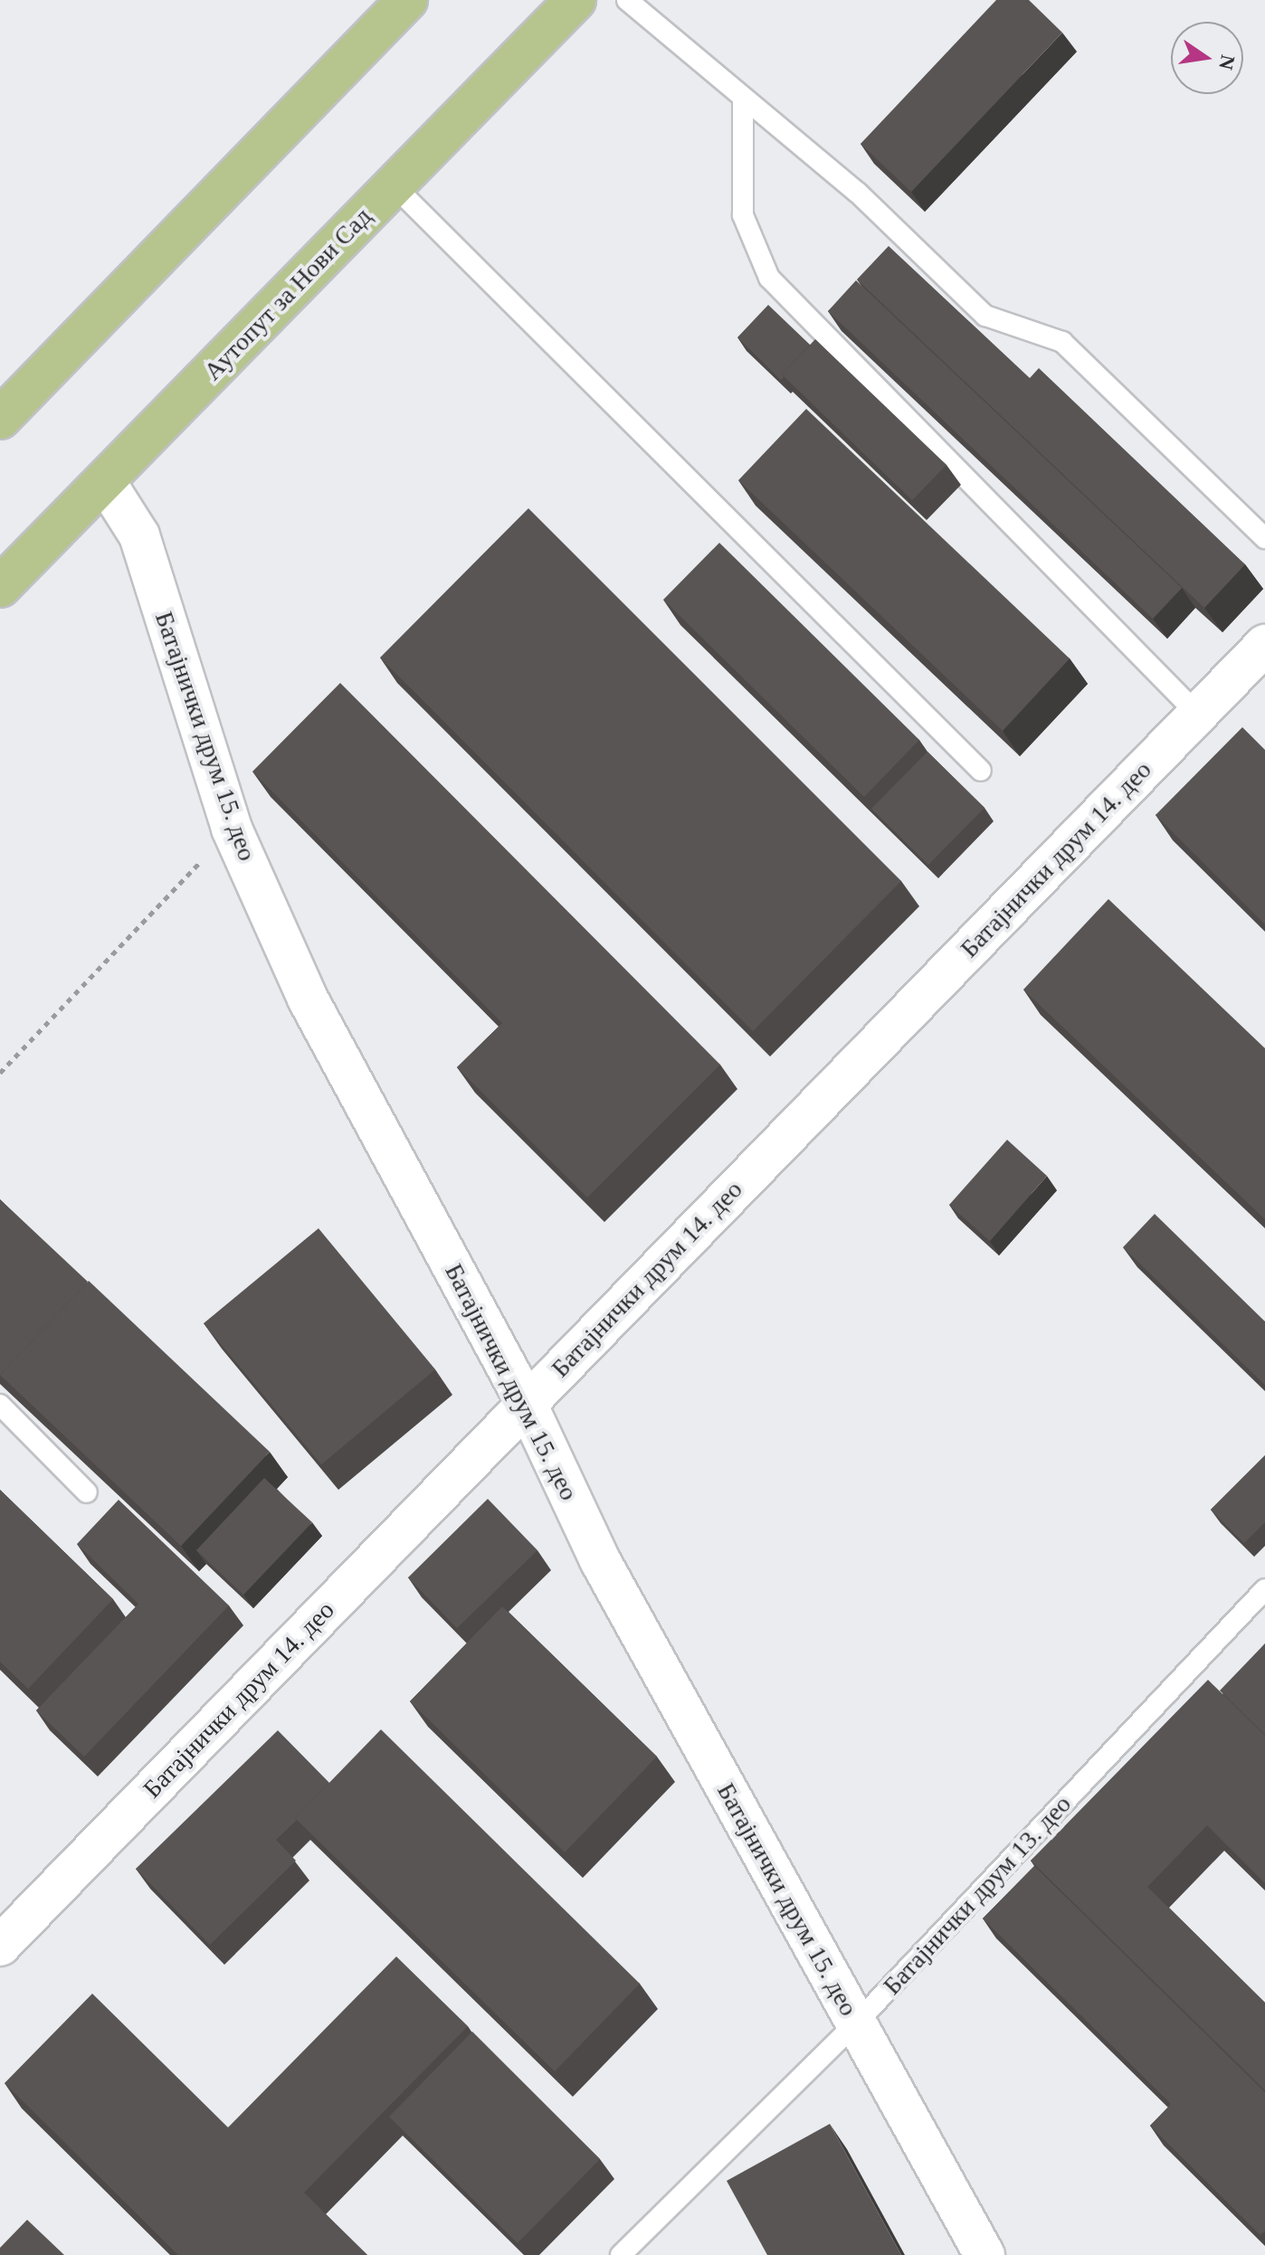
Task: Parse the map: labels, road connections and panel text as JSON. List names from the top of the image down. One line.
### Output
{"streets":{"main road":["Аутопут за Нови Сад"],"street":["Батајнички друм 15. део","Батајнички друм 14. део"],"lane":["Батајнички друм 13. део"]},"crossings":[["Аутопут за Нови Сад","Батајнички друм 15. део"],["Батајнички друм 15. део","Батајнички друм 14. део"],["Батајнички друм 15. део","Батајнички друм 13. део"]],"north":"right"}
